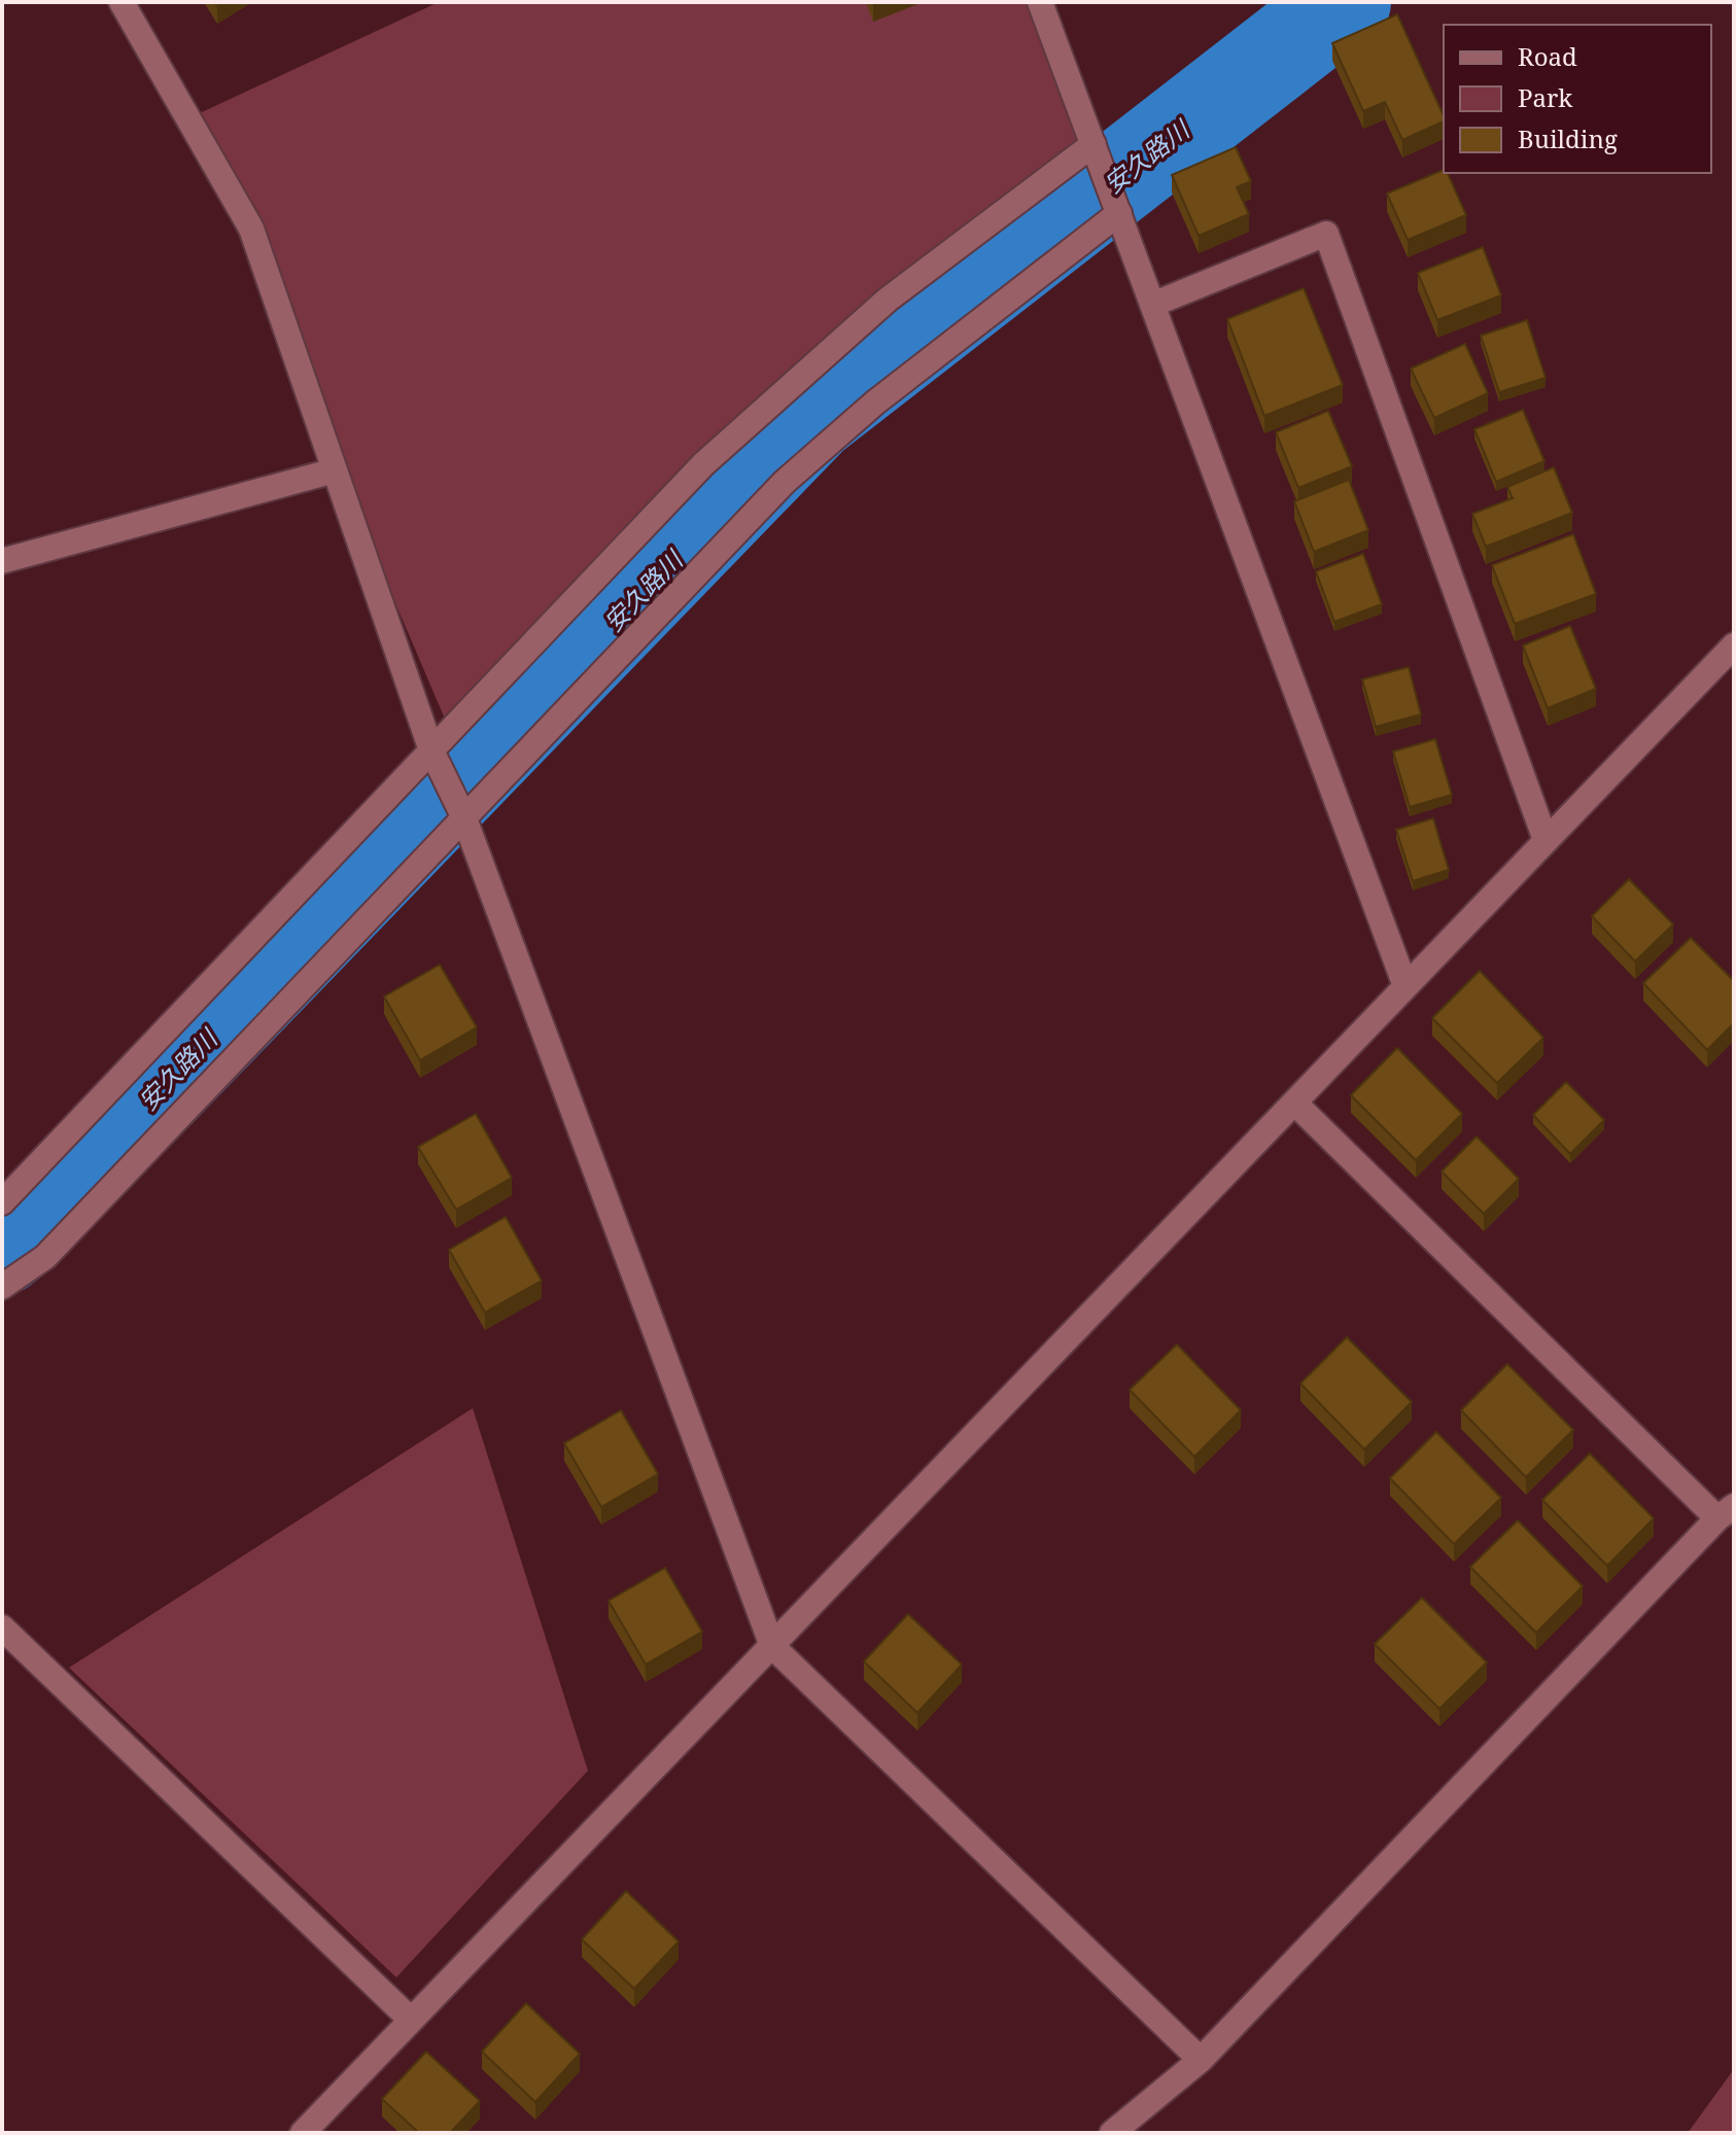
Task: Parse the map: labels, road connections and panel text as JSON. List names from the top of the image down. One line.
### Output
{"water":["安久路川"],"legend":["Road","Park","Building"]}
